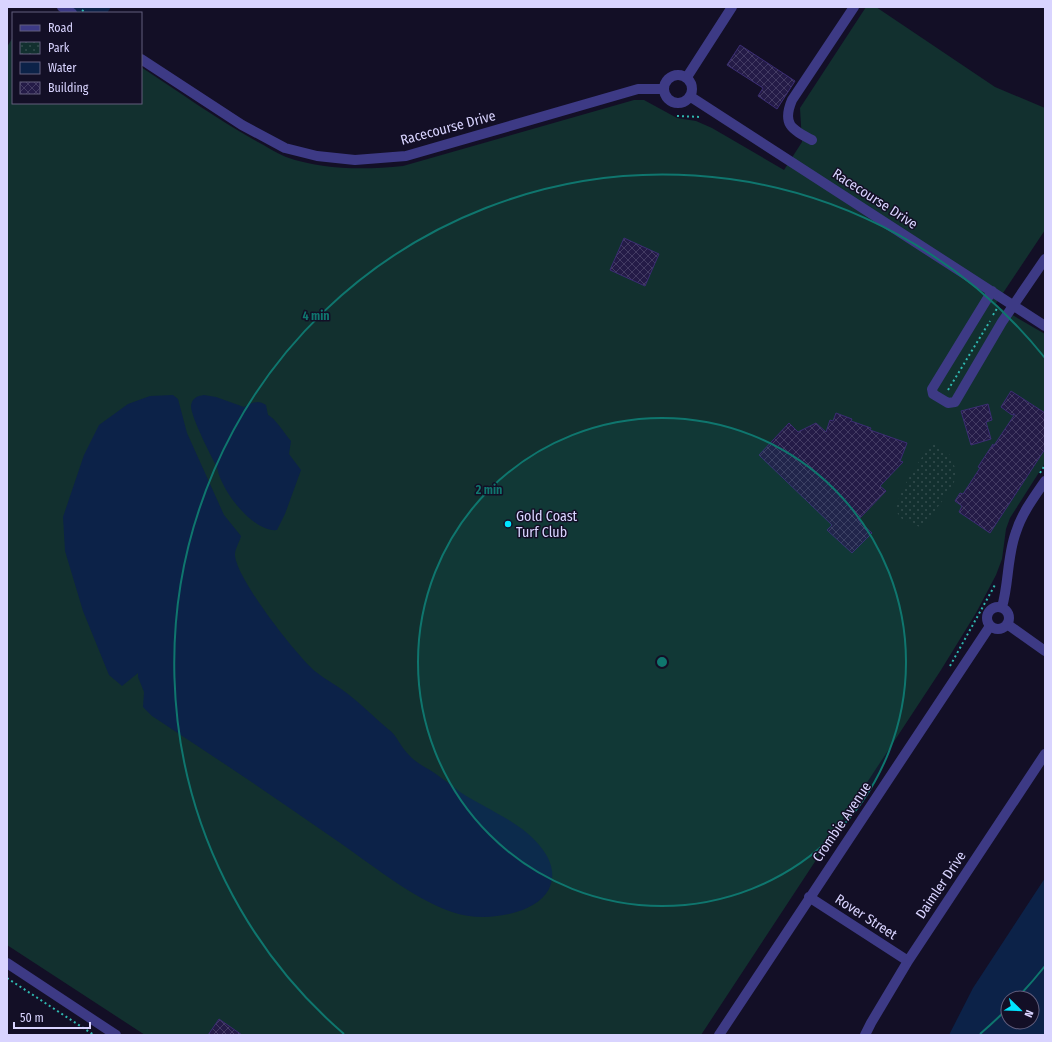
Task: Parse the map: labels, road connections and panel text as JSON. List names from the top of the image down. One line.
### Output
{"streets":{"street":["Racecourse Drive","Crombie Avenue","Daimler Drive","Rover Street"]},"crossings":[["Crombie Avenue","Rover Street"],["Daimler Drive","Rover Street"]],"places":["Gold Coast Turf Club"],"legend":["Road","Park","Water","Building"],"scale_bar":"50 m","north":"bottom right","rings":["4 min","2 min"]}
